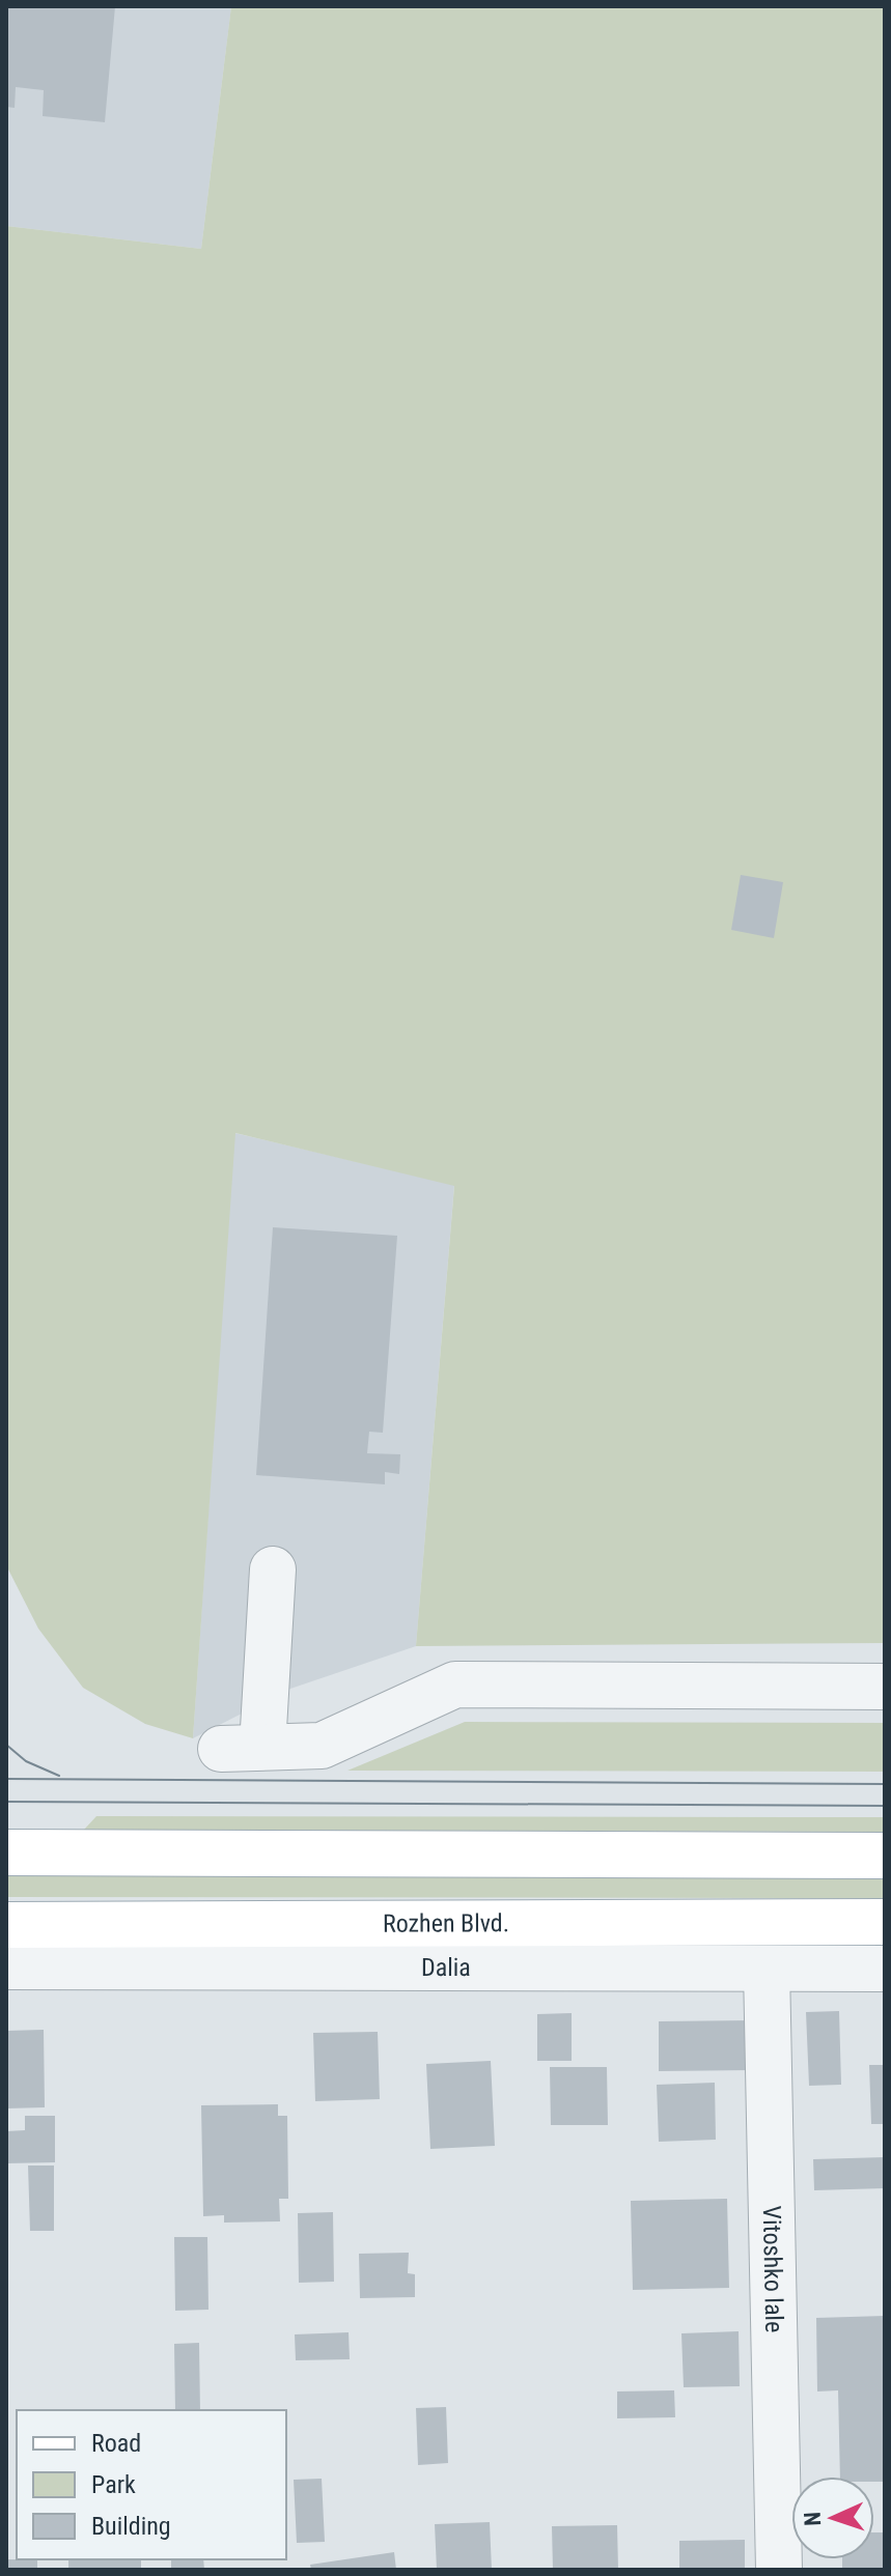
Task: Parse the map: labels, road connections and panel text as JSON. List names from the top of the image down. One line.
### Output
{"streets":{"main road":["Rozhen Blvd."],"street":["Dalia","Vitoshko lale"]},"crossings":[["Dalia","Vitoshko lale"]],"legend":["Road","Park","Building"],"north":"left"}
